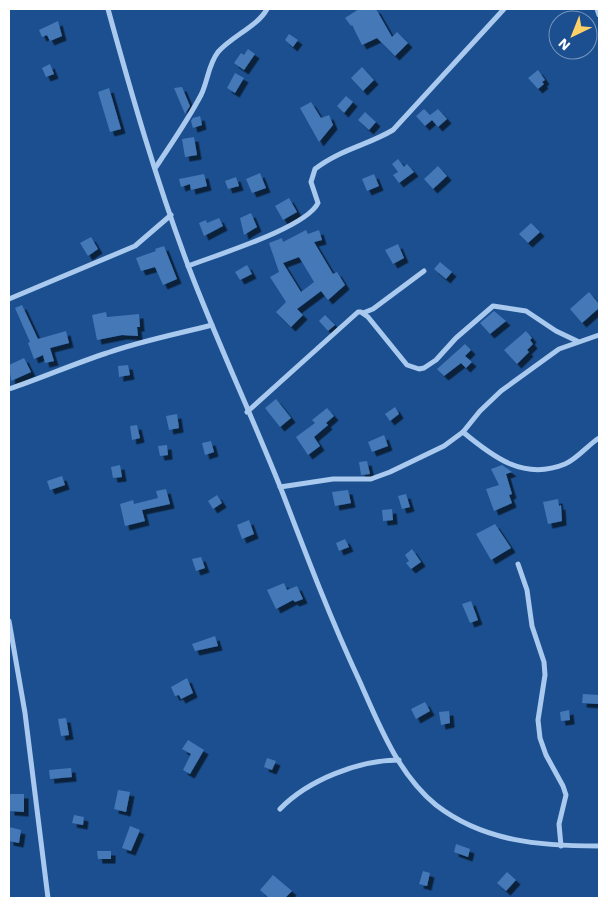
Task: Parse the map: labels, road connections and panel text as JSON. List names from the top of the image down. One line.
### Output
{"north":"bottom left"}
